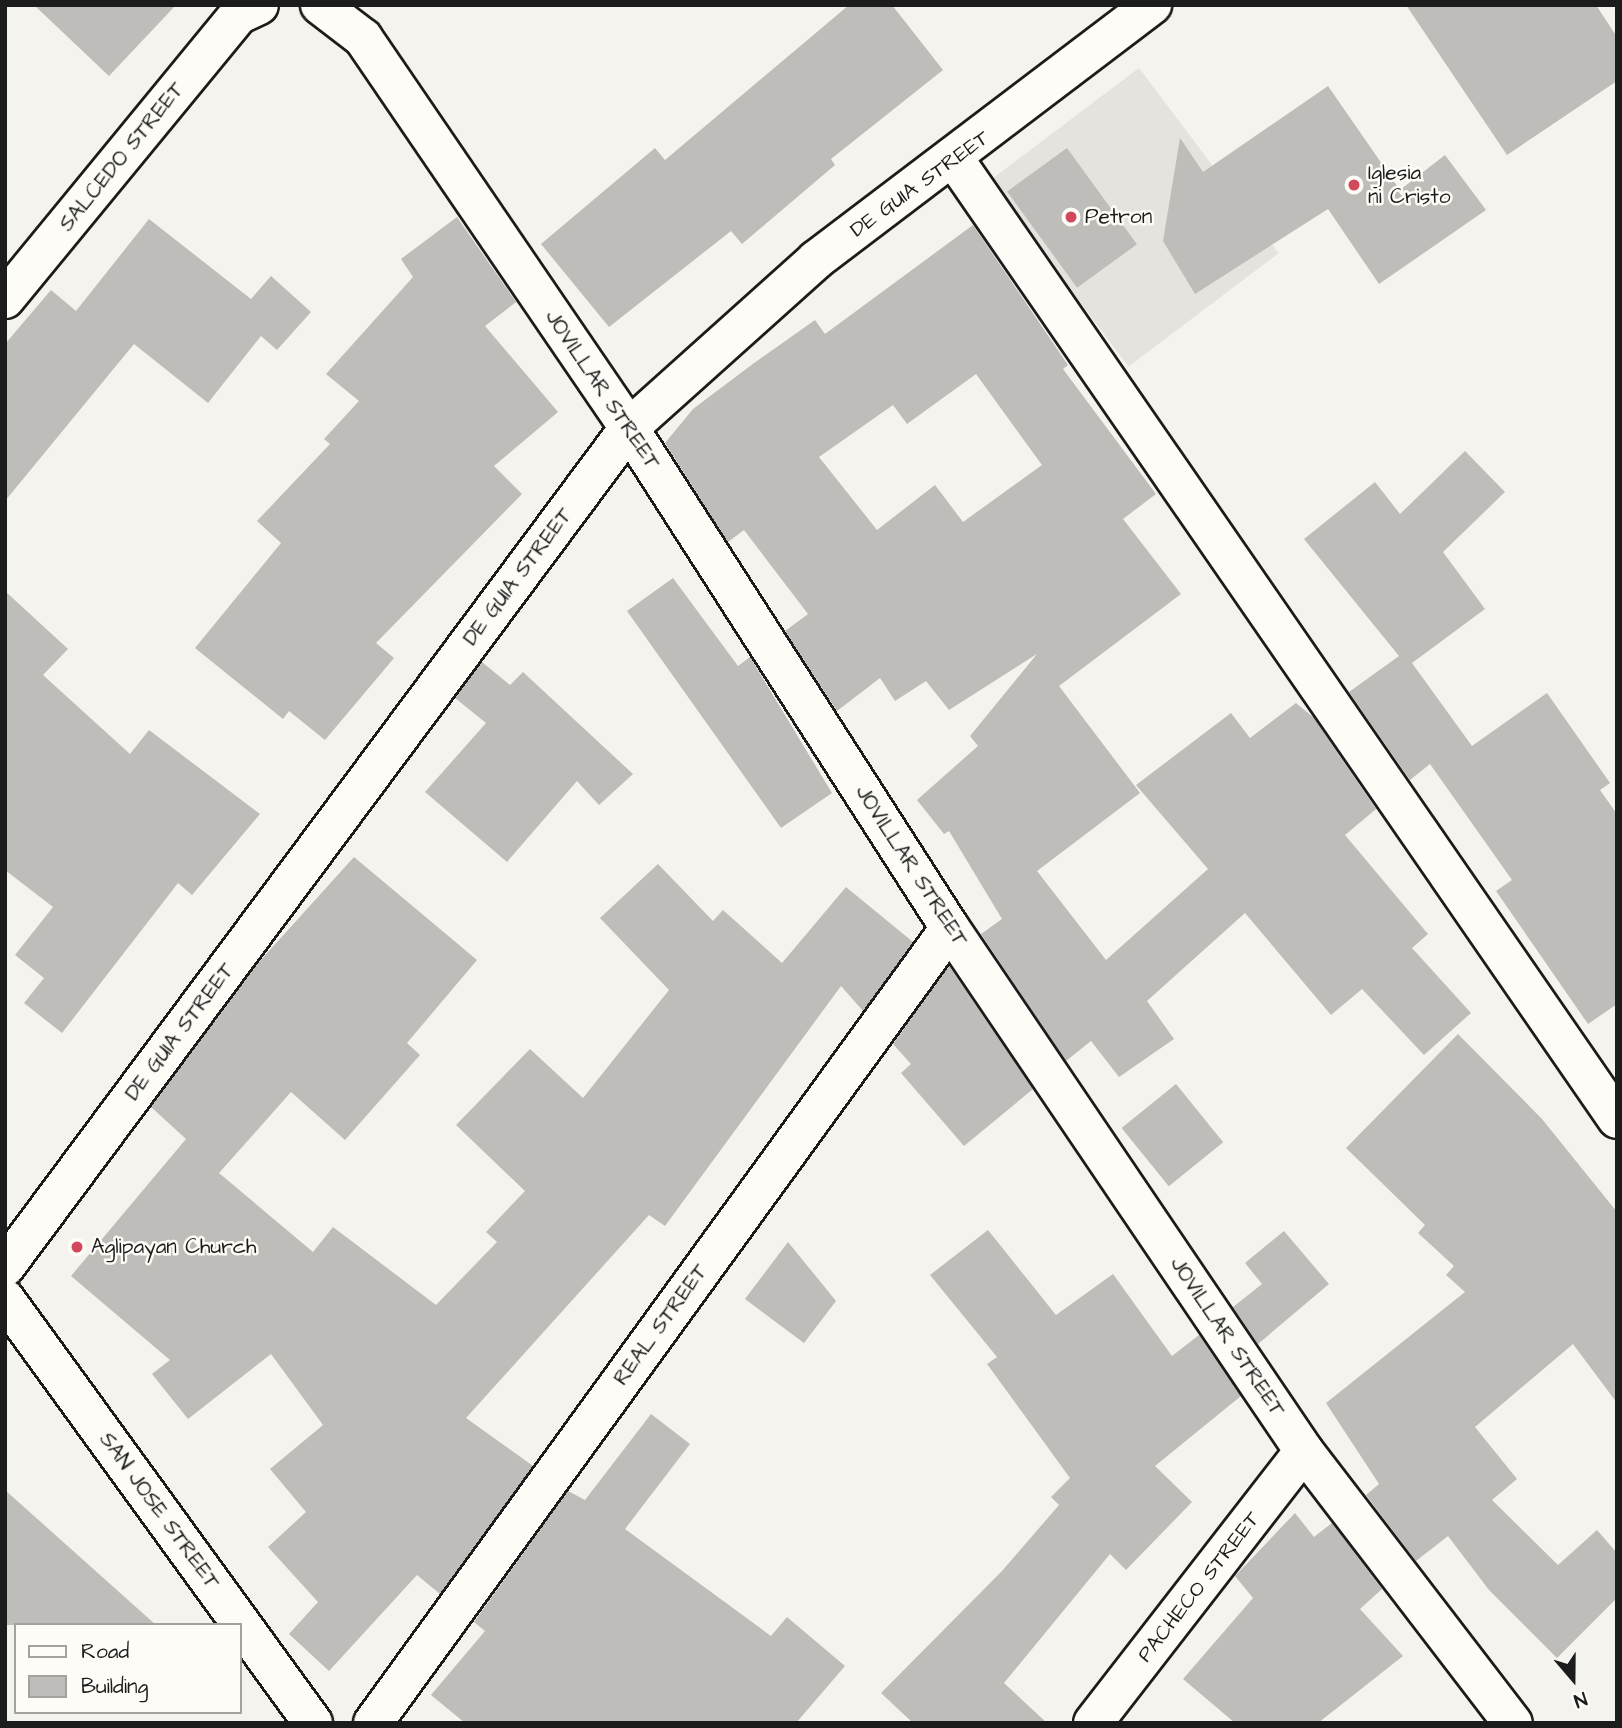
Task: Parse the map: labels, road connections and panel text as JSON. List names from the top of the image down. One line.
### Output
{"streets":{"street":["SALCEDO STREET","DE GUIA STREET","JOVILLAR STREET","REAL STREET","SAN JOSE STREET","PACHECO STREET"]},"crossings":[["DE GUIA STREET","JOVILLAR STREET"],["JOVILLAR STREET","REAL STREET"],["JOVILLAR STREET","PACHECO STREET"]],"places":["Iglesia ni Cristo","Petron","Aglipayan Church"],"legend":["Road","Building"],"north":"bottom"}
